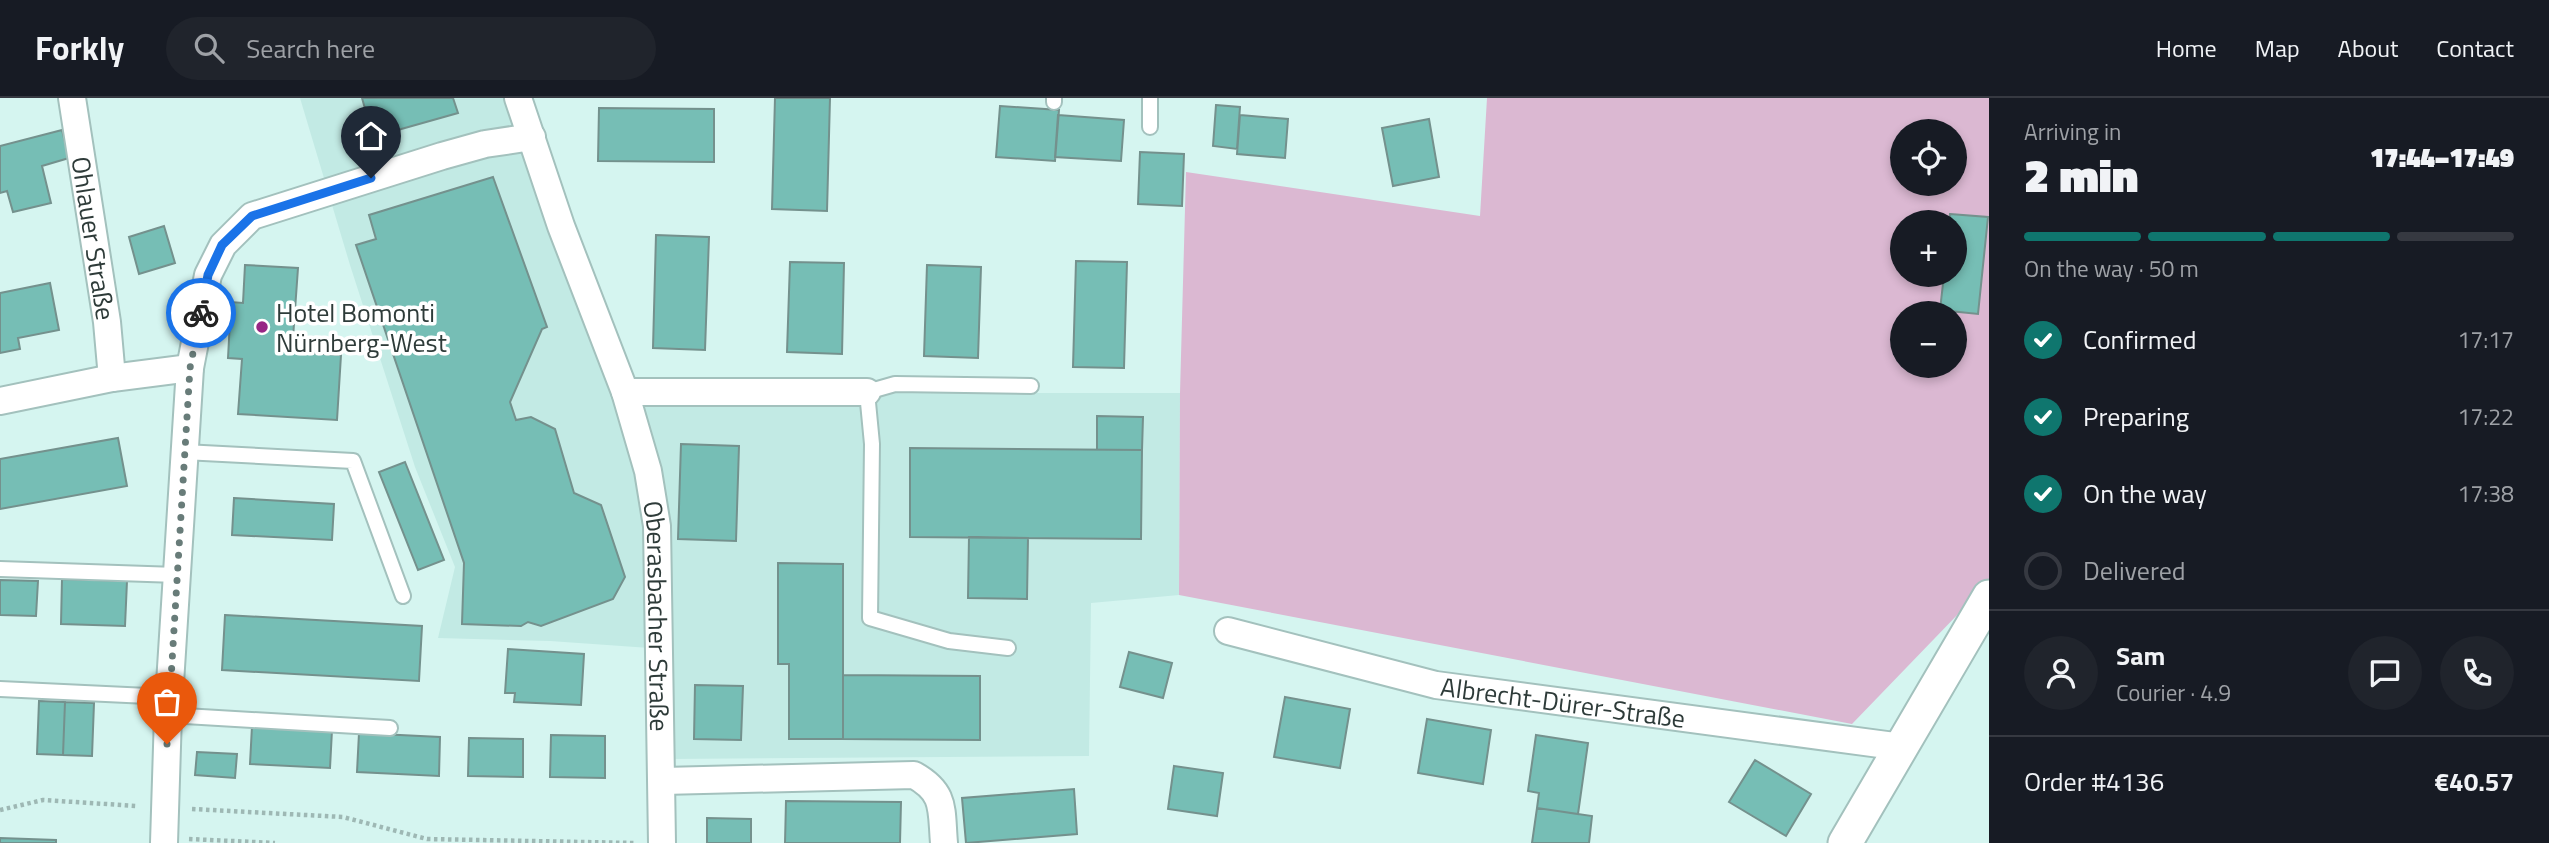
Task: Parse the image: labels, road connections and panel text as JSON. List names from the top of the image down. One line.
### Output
{"streets":{"street":["Ohlauer Straße","Oberasbacher Straße","Albrecht-Dürer-Straße"]},"places":["Hotel Bomonti Nürnberg-West"],"page":{"header":"Forkly","search":"Search here","nav":["Home","Map","About","Contact"],"heading":["2 min","Arriving in","17:44–17:49"],"panel":["Sam","Courier · 4.9","Order #4136","€40.57"],"map_buttons":["+","−"],"bar":"On the way · 50 m","list":[["Confirmed","17:17"],["Preparing","17:22"],["On the way","17:38"],"Delivered"]}}
